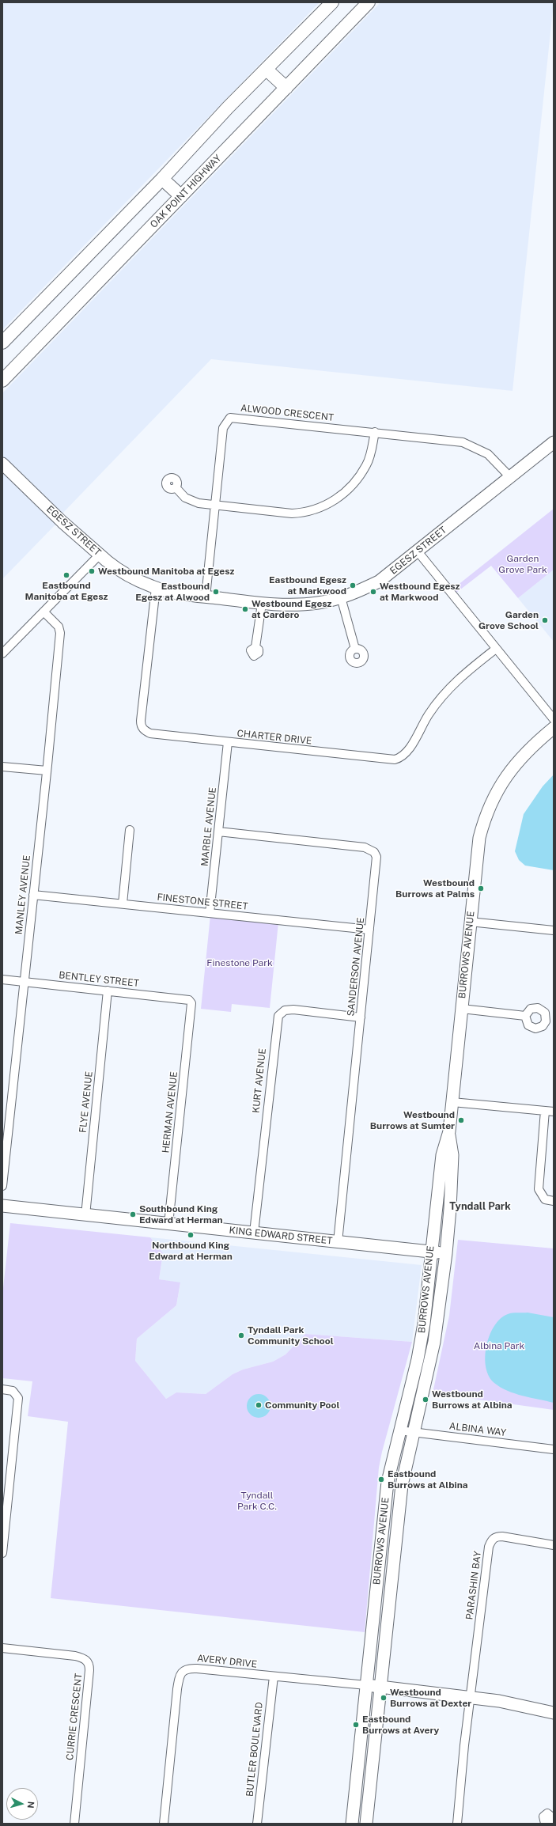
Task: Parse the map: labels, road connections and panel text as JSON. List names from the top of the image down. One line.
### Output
{"streets":{"main road":["OAK POINT HIGHWAY"],"street":["ALWOOD CRESCENT","EGESZ STREET","CHARTER DRIVE","MARBLE AVENUE","MANLEY AVENUE","FINESTONE STREET","BURROWS AVENUE","SANDERSON AVENUE","BENTLEY STREET","KURT AVENUE","FLYE AVENUE","HERMAN AVENUE","KING EDWARD STREET","ALBINA WAY","PARASHIN BAY","AVERY DRIVE","CURRIE CRESCENT","BUTLER BOULEVARD"]},"crossings":[["ALWOOD CRESCENT","EGESZ STREET"],["EGESZ STREET","CHARTER DRIVE"],["CHARTER DRIVE","MARBLE AVENUE"],["MARBLE AVENUE","FINESTONE STREET"],["MARBLE AVENUE","SANDERSON AVENUE"],["MANLEY AVENUE","FINESTONE STREET"],["MANLEY AVENUE","BENTLEY STREET"],["FINESTONE STREET","SANDERSON AVENUE"],["BURROWS AVENUE","KING EDWARD STREET"],["BURROWS AVENUE","ALBINA WAY"],["BURROWS AVENUE","AVERY DRIVE"],["SANDERSON AVENUE","KURT AVENUE"],["SANDERSON AVENUE","KING EDWARD STREET"],["BENTLEY STREET","FLYE AVENUE"],["BENTLEY STREET","HERMAN AVENUE"],["KURT AVENUE","KING EDWARD STREET"],["FLYE AVENUE","KING EDWARD STREET"],["HERMAN AVENUE","KING EDWARD STREET"],["AVERY DRIVE","BUTLER BOULEVARD"]],"districts":["Tyndall Park"],"parks":["Garden Grove Park","Finestone Park","Albina Park","Tyndall Park C.C."],"places":["Westbound Manitoba at Egesz","Eastbound Manitoba at Egesz","Eastbound Egesz at Markwood","Eastbound Egesz at Alwood","Westbound Egesz at Markwood","Westbound Egesz at Cardero","Garden Grove School","Westbound Burrows at Palms","Westbound Burrows at Sumter","Southbound King Edward at Herman","Northbound King Edward at Herman","Tyndall Park Community School","Westbound Burrows at Albina","Community Pool","Eastbound Burrows at Albina","Westbound Burrows at Dexter","Eastbound Burrows at Avery"],"north":"right"}
